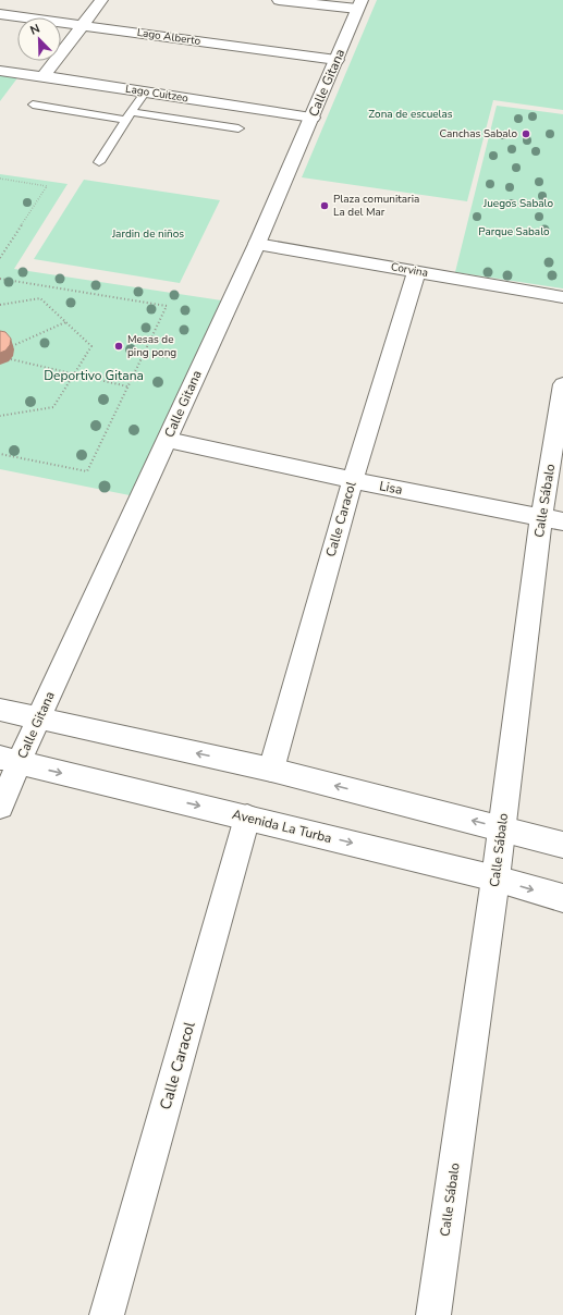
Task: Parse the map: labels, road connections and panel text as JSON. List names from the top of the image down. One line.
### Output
{"streets":{"street":["Lago Alberto","Calle Gitana","Lago Cuitzeo","Corvina","Lisa","Calle Sábalo","Calle Caracol","Avenida La Turba"]},"crossings":[["Lago Alberto","Calle Gitana"],["Calle Gitana","Lago Cuitzeo"],["Calle Gitana","Corvina"],["Calle Gitana","Lisa"],["Calle Gitana","Avenida La Turba"],["Corvina","Calle Caracol"],["Lisa","Calle Sábalo"],["Lisa","Calle Caracol"],["Calle Sábalo","Avenida La Turba"],["Calle Caracol","Avenida La Turba"]],"parks":["Zona de escuelas","Juegos Sabalo","Parque Sabalo","Jardin de niños","Deportivo Gitana"],"places":["Canchas Sabalo","Plaza comunitaria La del Mar","Mesas de ping pong"],"north":"top left"}
